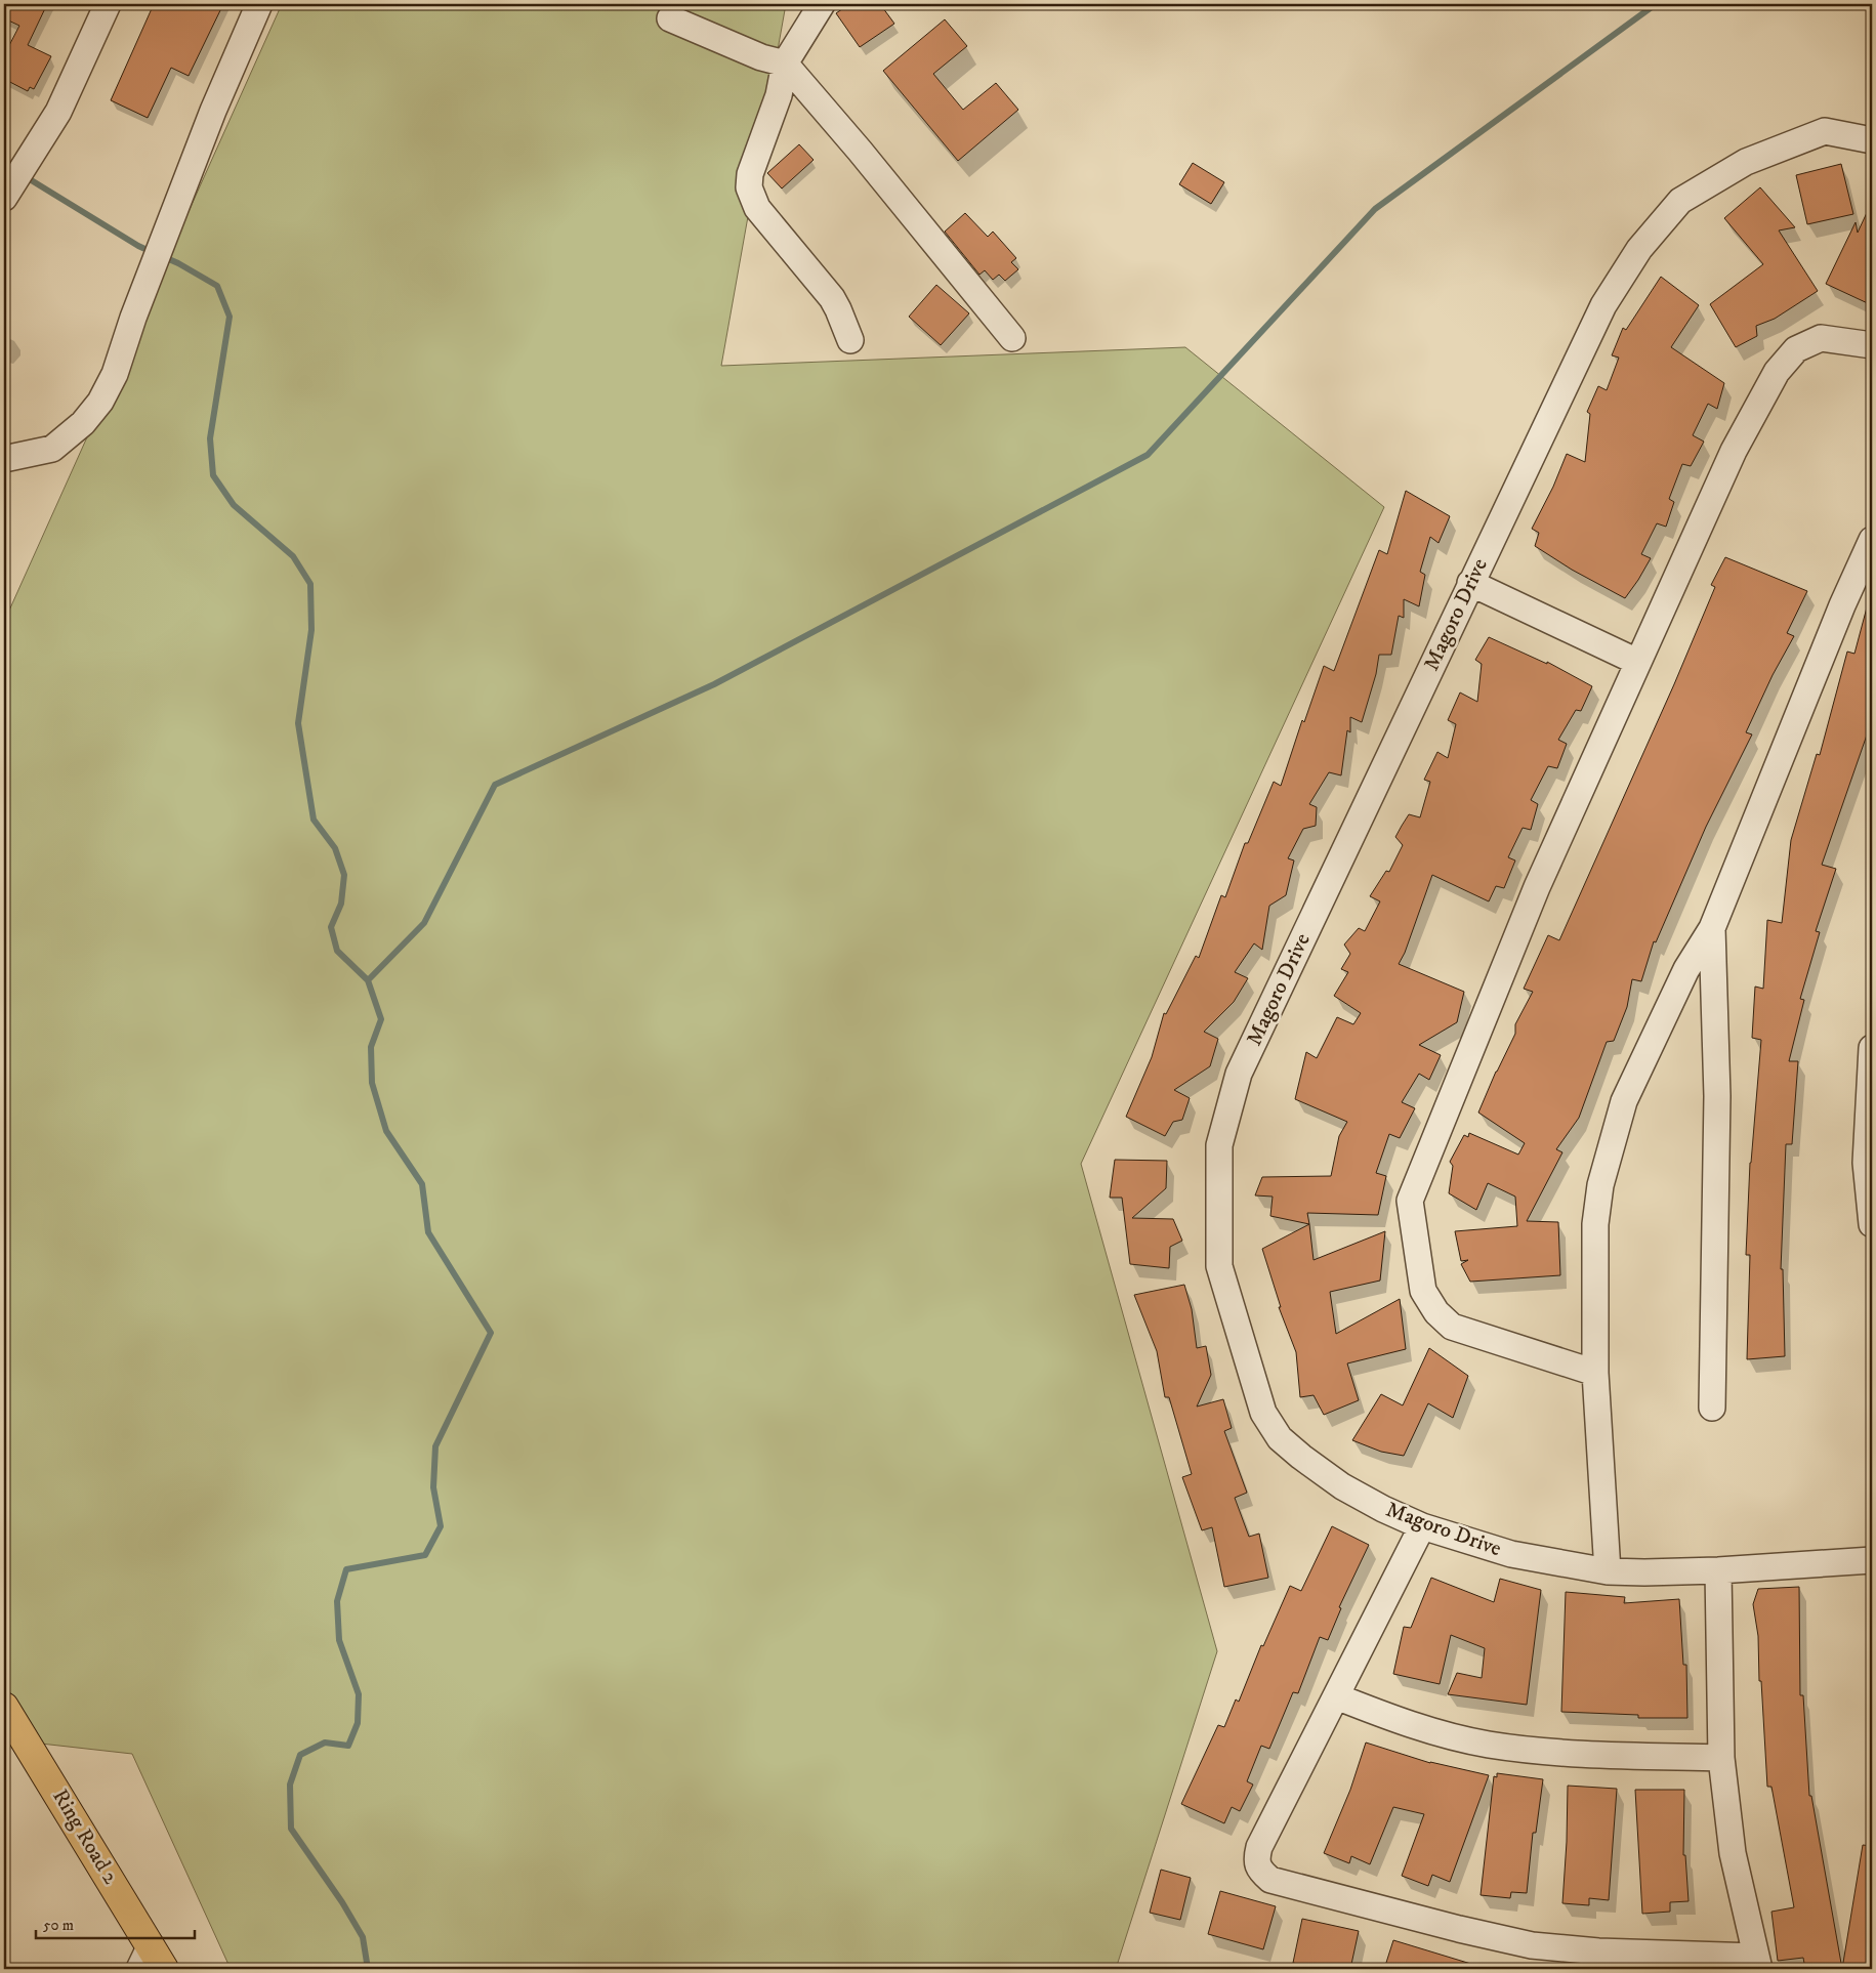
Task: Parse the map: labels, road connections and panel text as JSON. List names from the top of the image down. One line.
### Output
{"streets":{"main road":["Ring Road 2"],"street":["Magoro Drive"]},"scale_bar":"50 m"}
